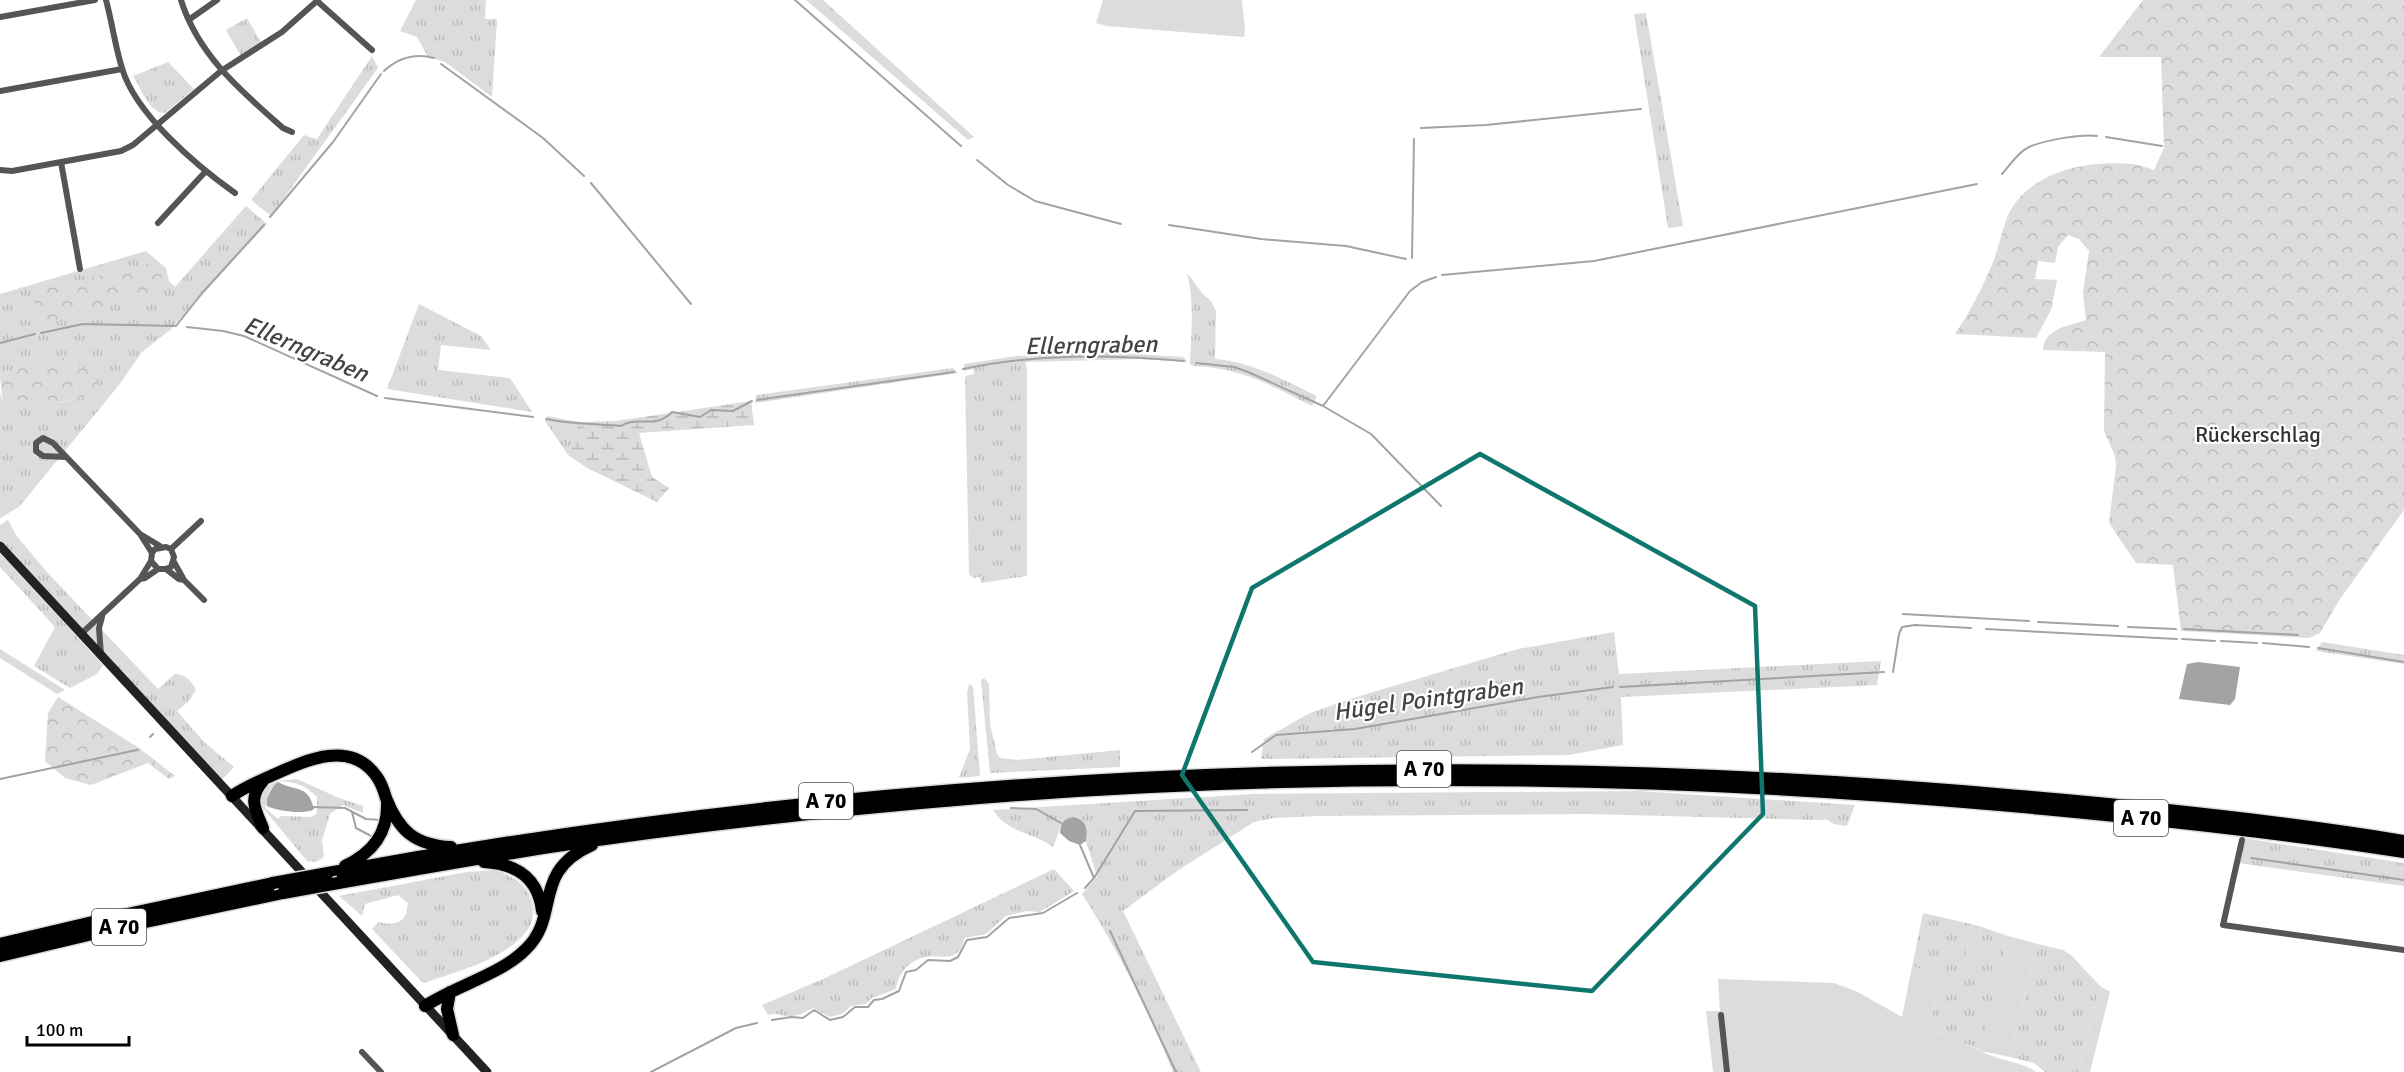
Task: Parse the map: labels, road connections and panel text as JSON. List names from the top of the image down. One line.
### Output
{"streets":{"highway":["A 70"]},"water":["Ellerngraben","Hügel Pointgraben"],"parks":["Rückerschlag"],"scale_bar":"100 m"}
